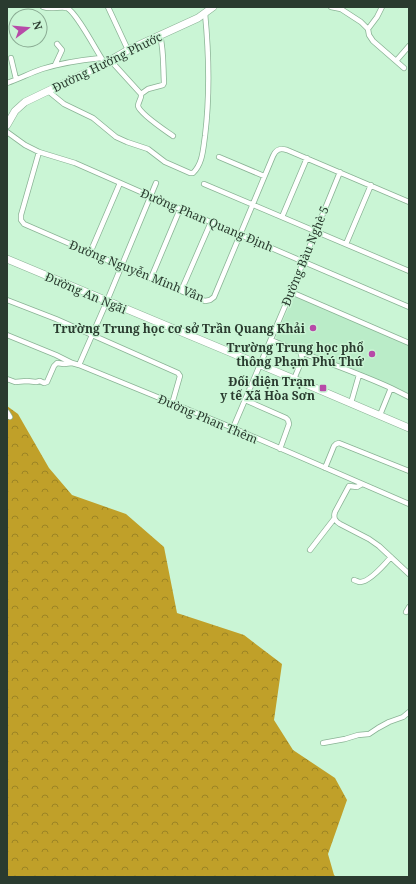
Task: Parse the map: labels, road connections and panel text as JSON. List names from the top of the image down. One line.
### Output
{"streets":{"main road":["Đường Hưởng Phước","Đường An Ngãi"],"street":["Đường Phan Quang Định","Đường Bàu Nghè 5","Đường Nguyễn Minh Vân","Đường Phan Thêm"]},"crossings":[["Đường Phan Quang Định","Đường Bàu Nghè 5"],["Đường Phan Quang Định","Đường Nguyễn Minh Vân"],["Đường Bàu Nghè 5","Đường An Ngãi"],["Đường Bàu Nghè 5","Đường Phan Thêm"]],"places":{"other":["Trường Trung học cơ sở Trần Quang Khải","Trường Trung học phổ thông Phạm Phú Thứ"],"transit":["Đối diện Trạm y tế Xã Hòa Sơn"]},"north":"right"}
